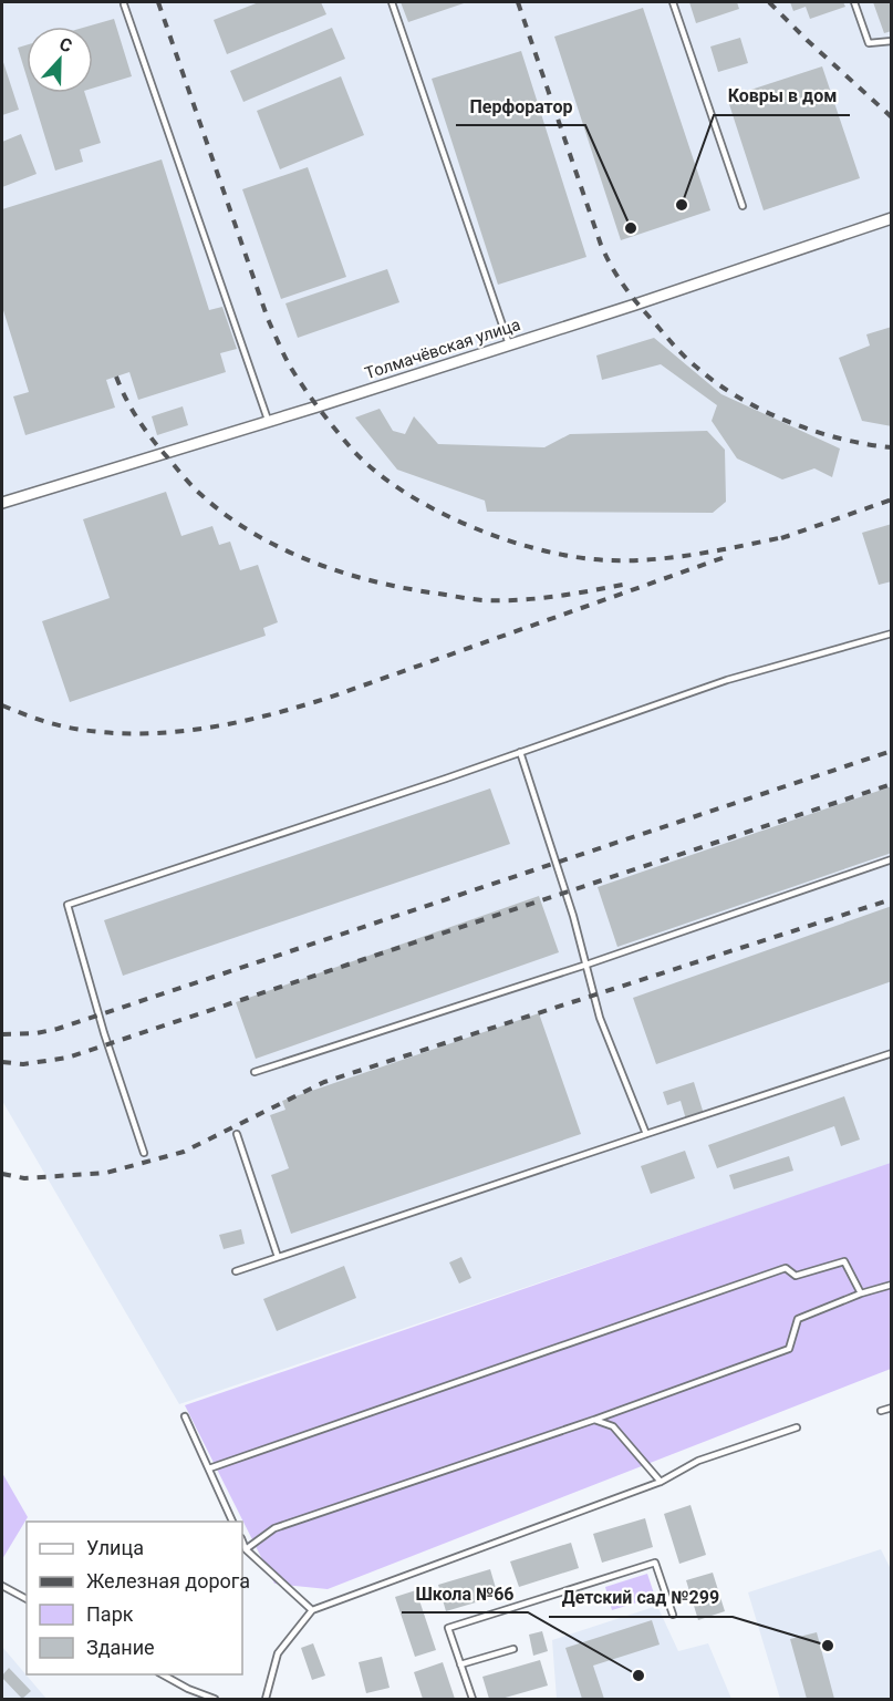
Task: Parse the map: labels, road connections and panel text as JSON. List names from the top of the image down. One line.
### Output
{"streets":{"street":["Толмачёвская улица"]},"places":["Ковры в дом","Перфоратор","Детский сад №299","Школа №66"],"legend":["Улица","Железная дорога","Парк","Здание"],"north":"top"}
